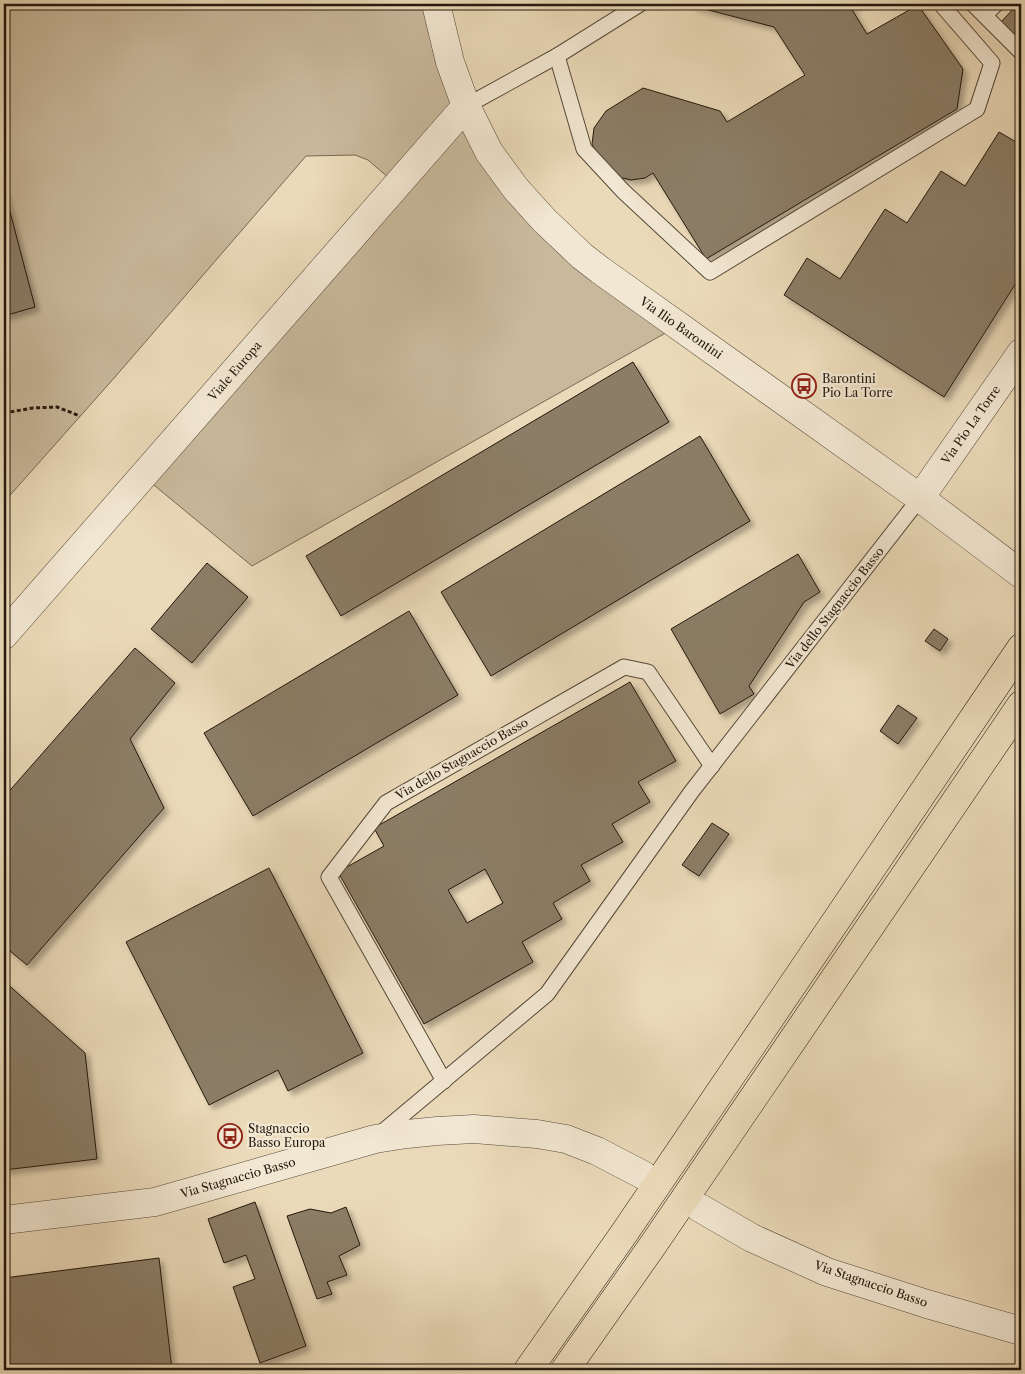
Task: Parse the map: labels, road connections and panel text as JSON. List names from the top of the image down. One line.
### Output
{"streets":{"street":["Via Ilio Barontini","Viale Europa","Via Pio La Torre","Via Stagnaccio Basso"],"lane":["Via dello Stagnaccio Basso"]},"crossings":[["Via Ilio Barontini","Viale Europa"],["Via Ilio Barontini","Via Pio La Torre"],["Via Ilio Barontini","Via dello Stagnaccio Basso"],["Via Pio La Torre","Via dello Stagnaccio Basso"],["Via dello Stagnaccio Basso","Via Stagnaccio Basso"]],"places":{"bus stop":["Barontini Pio La Torre","Stagnaccio Basso Europa"]}}
